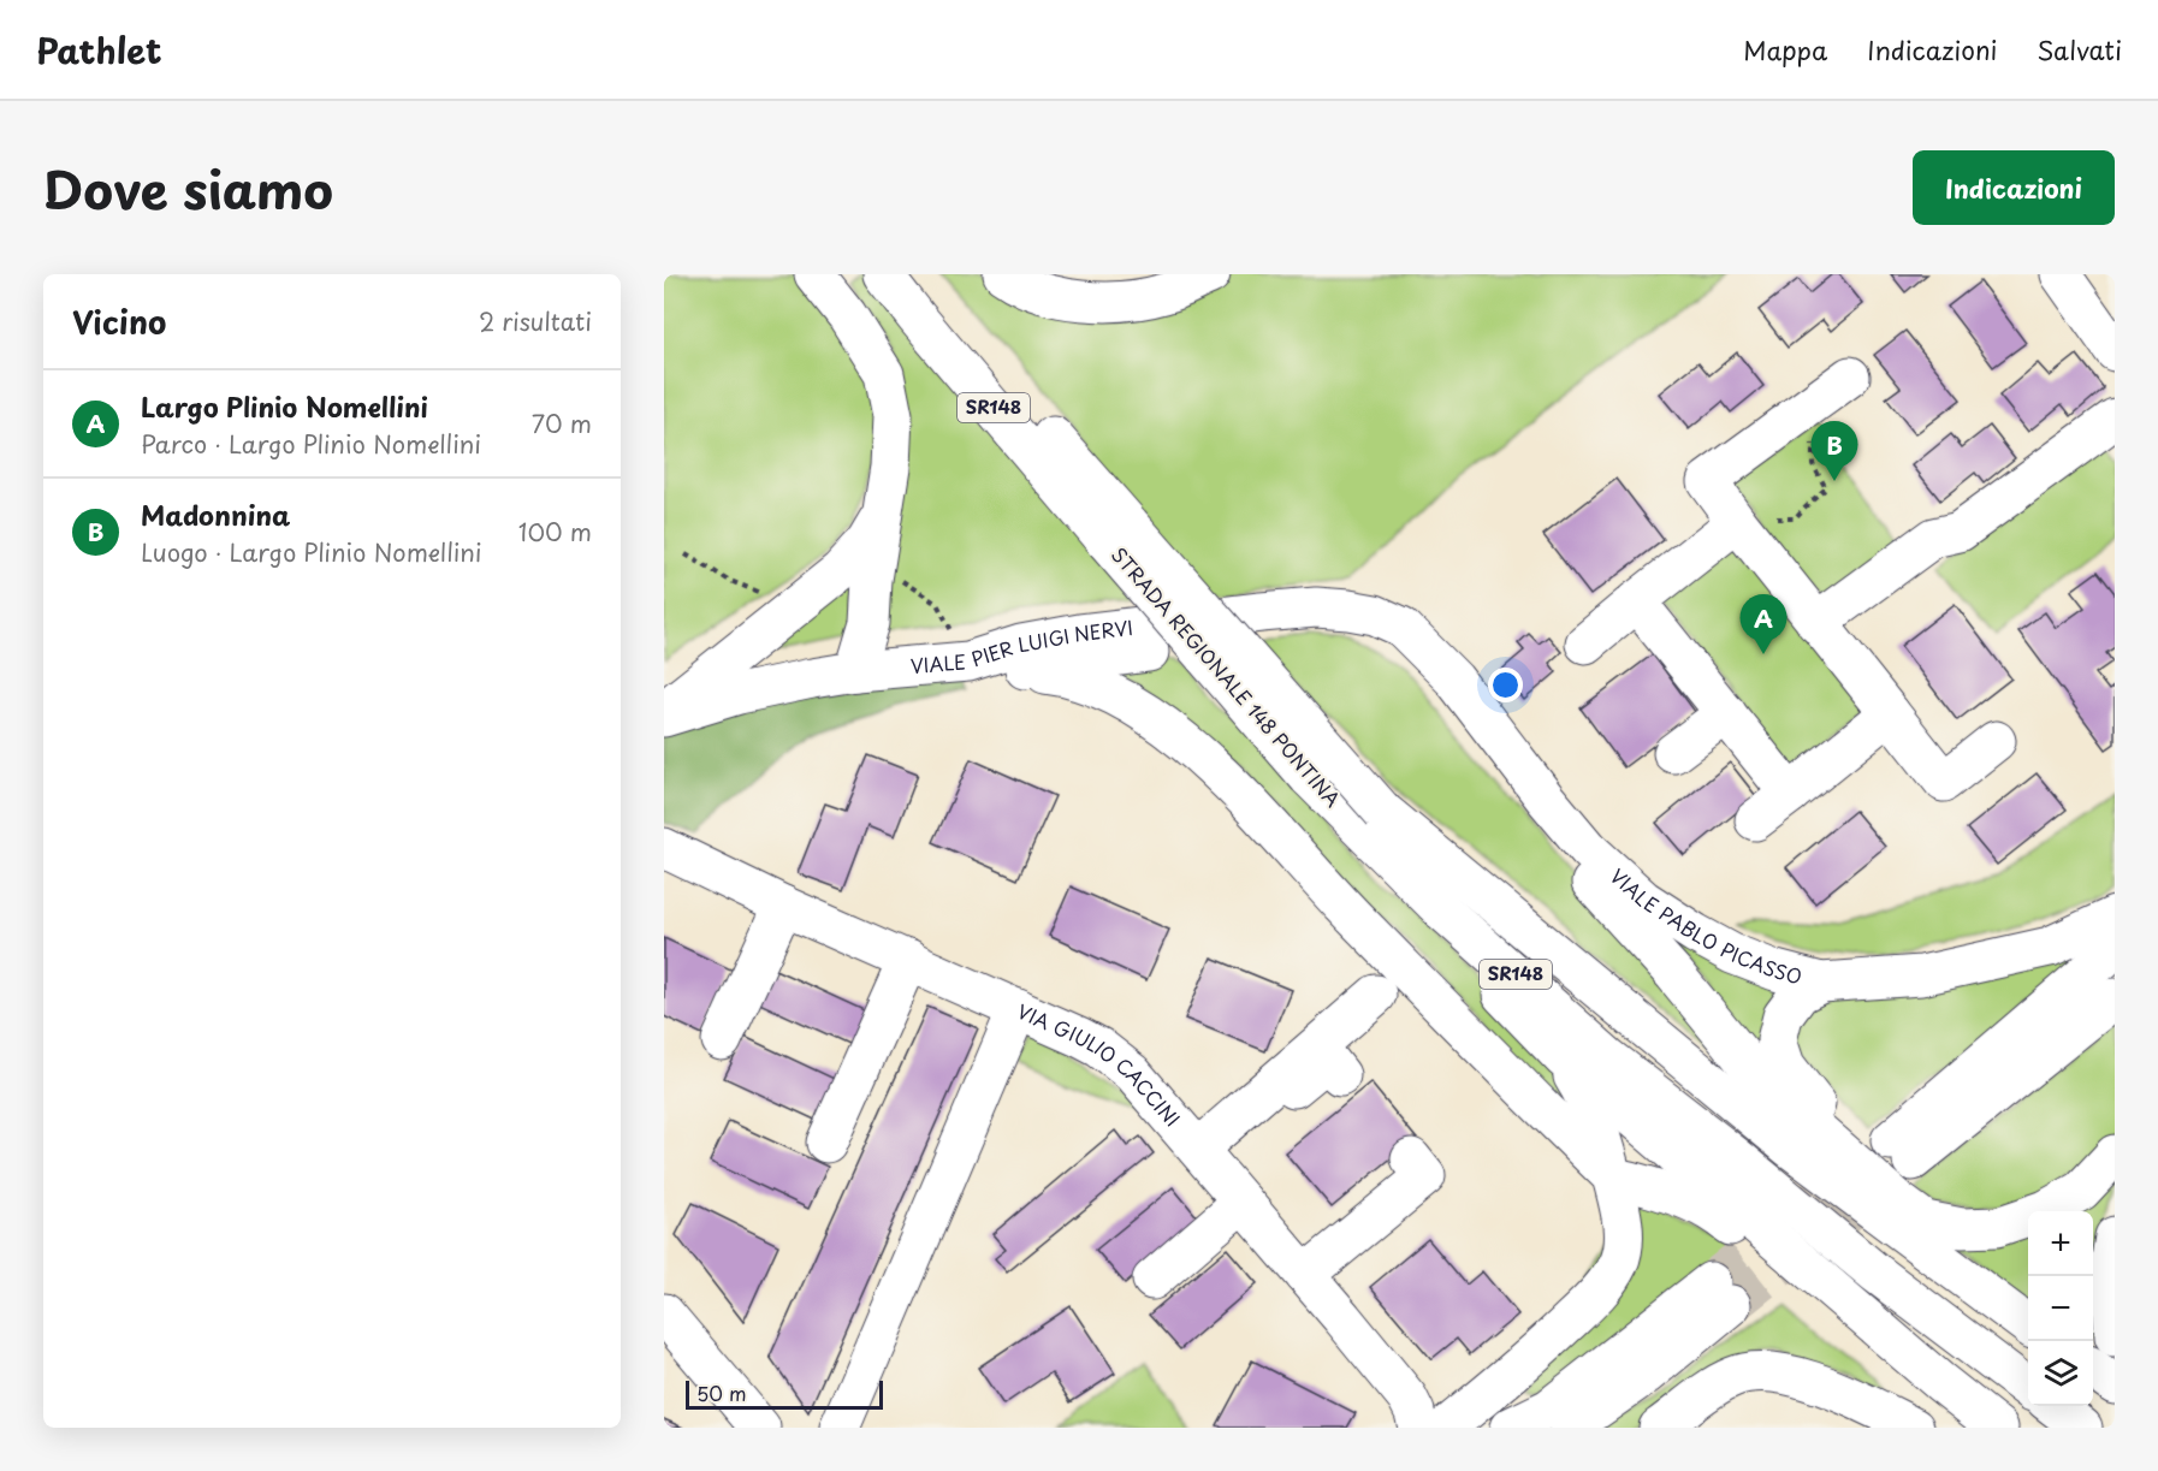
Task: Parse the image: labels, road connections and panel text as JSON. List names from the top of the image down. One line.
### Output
{"streets":{"street":["SR148","VIALE PIER LUIGI NERVI","STRADA REGIONALE 148 PONTINA","VIALE PABLO PICASSO","VIA GIULIO CACCINI"]},"crossings":[["VIALE PIER LUIGI NERVI","VIALE PABLO PICASSO"]],"scale_bar":"50 m","page":{"header":"Pathlet","nav":["Mappa","Indicazioni","Salvati"],"title":"Dove siamo","buttons":"Indicazioni","heading":["Vicino","2 risultati"],"list":[{"mark":"A","name":"Largo Plinio Nomellini","note":"Parco · Largo Plinio Nomellini","value":"70 m"},{"mark":"B","name":"Madonnina","note":"Luogo · Largo Plinio Nomellini","value":"100 m"}],"pins":["B","A"],"map_buttons":["+","−"],"scale":"50 m"}}
